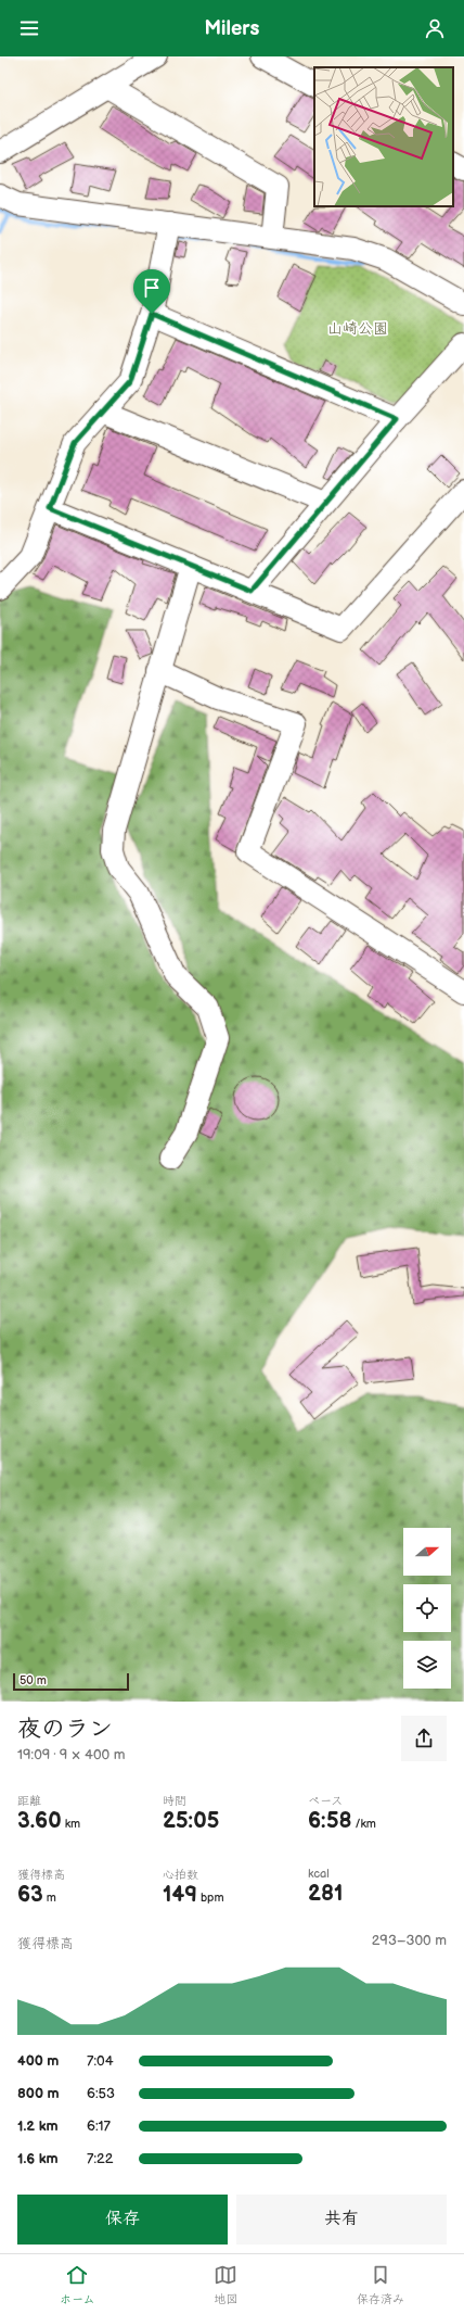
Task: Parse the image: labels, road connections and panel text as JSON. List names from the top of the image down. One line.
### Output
{"parks":["山崎公園"],"scale_bar":"50 m","north":"right","page":{"header":"Milers","scale":"50 m","heading":["夜のラン","19:09 · 9 × 400 m"],"stats":[["距離","3.60 km"],["時間","25:05"],["ペース","6:58 /km"],["獲得標高","63 m"],["心拍数","149 bpm"],["kcal","281"]],"chart":["獲得標高","293–300 m"],"list":[{"name":"400 m","note":"7:04"},{"name":"800 m","note":"6:53"},{"name":"1.2 km","note":"6:17"},{"name":"1.6 km","note":"7:22"}],"buttons":["保存","共有"],"tabs":["ホーム","地図","保存済み"]}}
